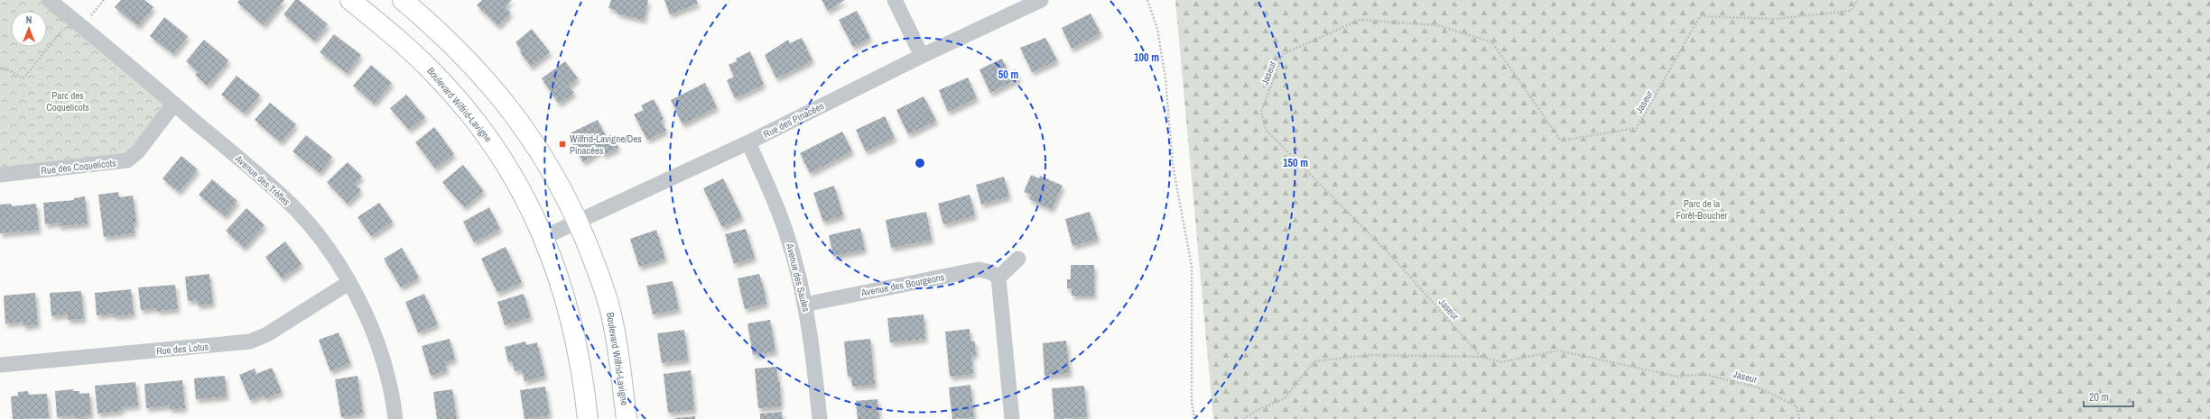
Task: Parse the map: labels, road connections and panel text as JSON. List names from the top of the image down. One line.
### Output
{"streets":{"street":["Boulevard Wilfrid-Lavigne","Rue des Pinacées","Rue des Coquelicots","Avenue des Trèfles","Avenue des Saules","Avenue des Bourgeons","Rue des Lotus"],"path":["Jaseur"]},"crossings":[["Boulevard Wilfrid-Lavigne","Rue des Pinacées"],["Rue des Pinacées","Avenue des Saules"],["Rue des Coquelicots","Avenue des Trèfles"],["Avenue des Trèfles","Rue des Lotus"],["Avenue des Saules","Avenue des Bourgeons"]],"parks":["Parc des Coquelicots","Parc de la Forêt-Boucher"],"places":{"transit":["Wilfrid-Lavigne/Des Pinacées"]},"scale_bar":"20 m","north":"top","rings":["100 m","50 m","150 m"]}
